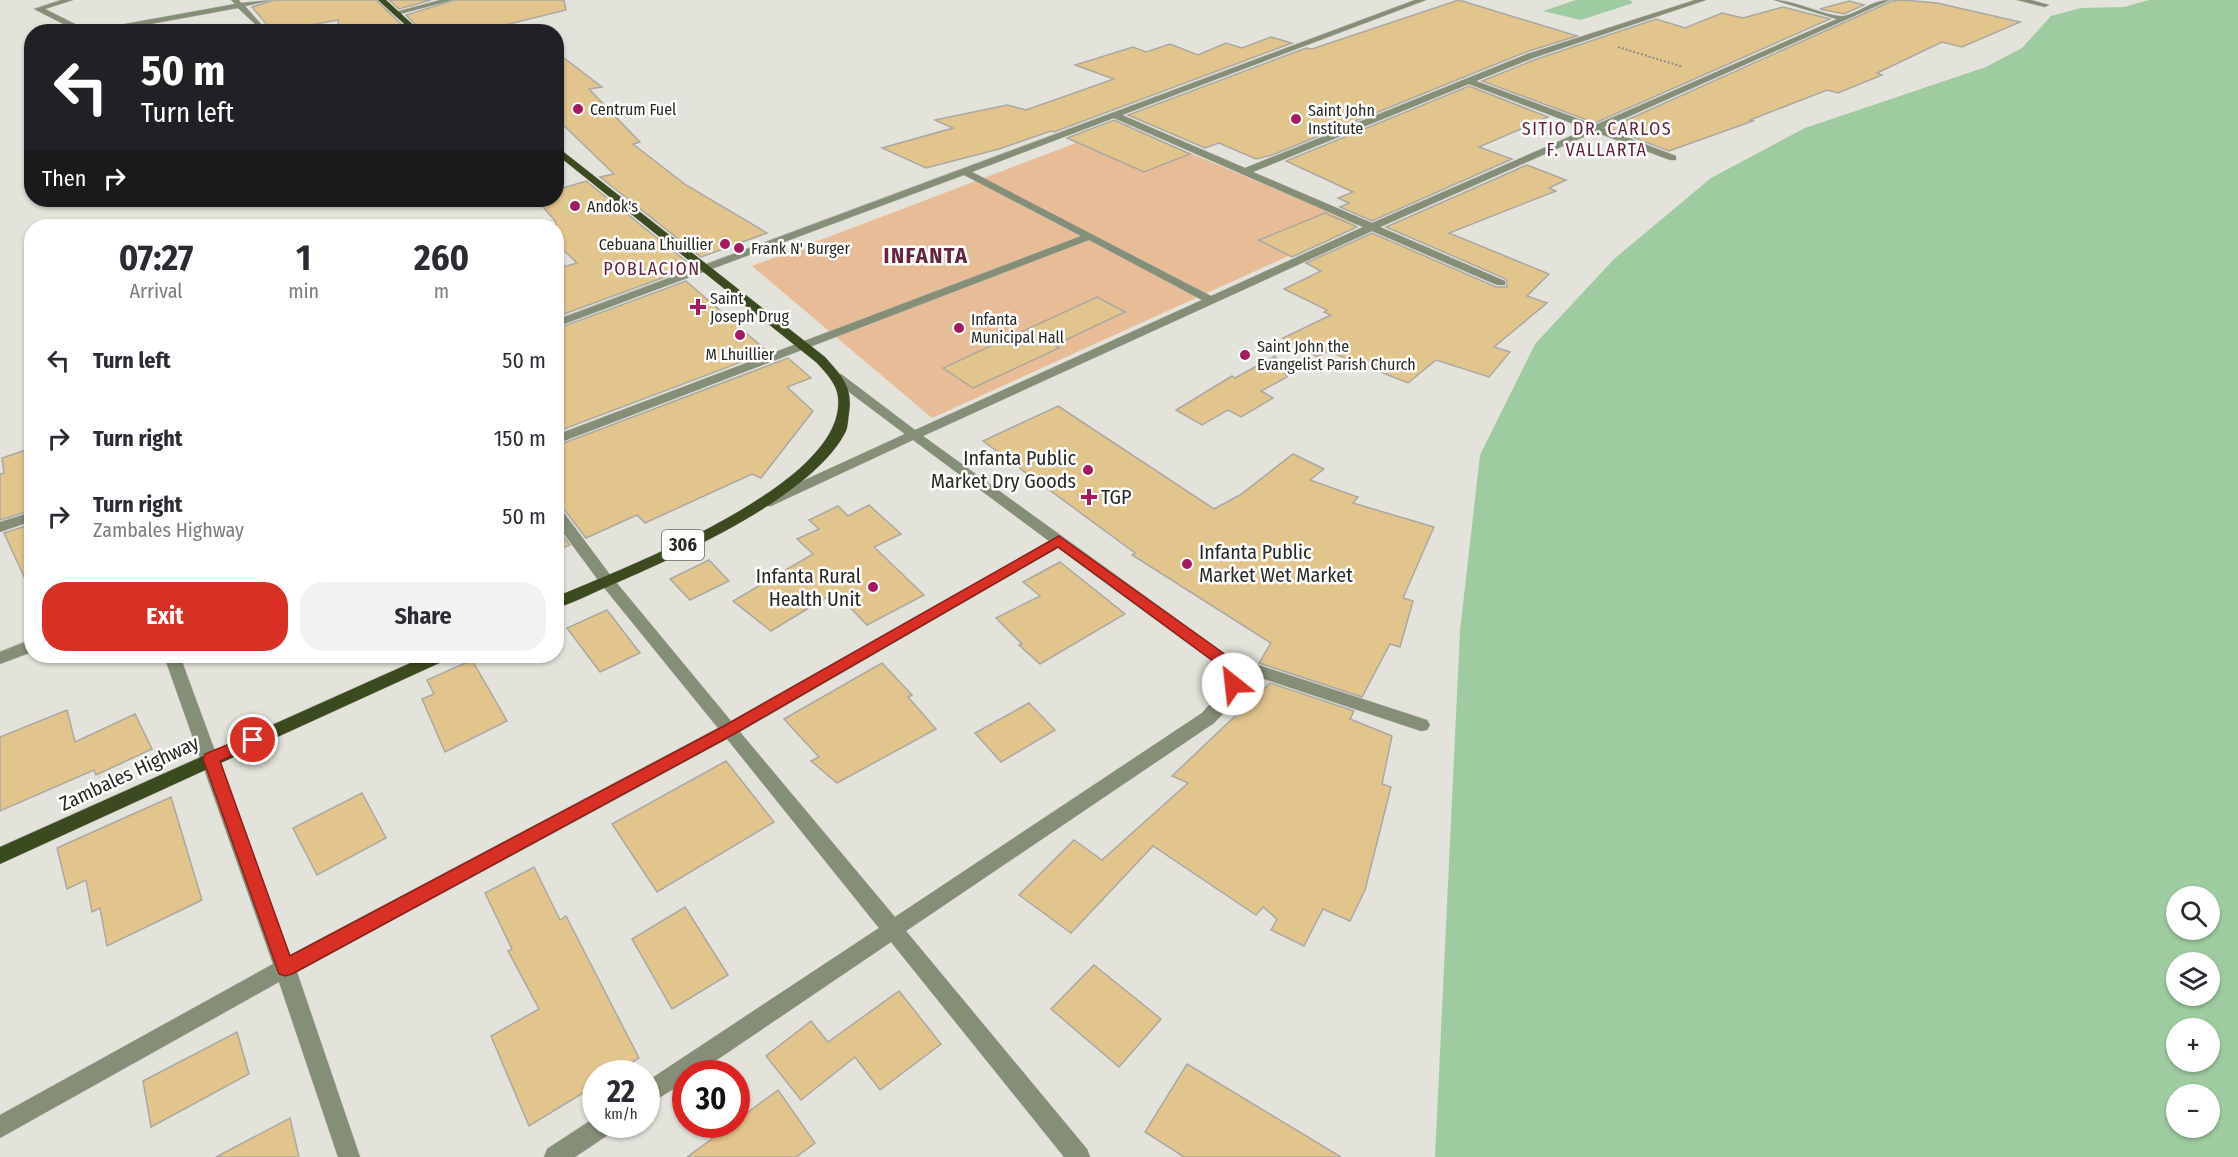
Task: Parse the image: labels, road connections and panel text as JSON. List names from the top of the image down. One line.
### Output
{"streets":{"main road":["306","Zambales Highway"]},"districts":["SITIO DR. CARLOS F. VALLARTA","INFANTA","POBLACION"],"places":{"other":["Centrum Fuel","Saint John Institute","Andok's","Cebuana Lhuillier","Frank N' Burger","Infanta Municipal Hall","M Lhuillier","Saint John the Evangelist Parish Church","Infanta Public Market Dry Goods","Infanta Public Market Wet Market","Infanta Rural Health Unit"],"health":["Saint Joseph Drug","TGP"]},"page":{"turn":["50 m","Turn left"],"then":"Then","eta":["07:27","Arrival","1","min","260","m"],"list":[{"name":"Turn left","value":"50 m"},{"name":"Turn right","value":"150 m"},{"name":"Turn right","note":"Zambales Highway","value":"50 m"}],"buttons":["Exit","Share"],"map_buttons":["+","−"],"speed":"22 km/h","limit":"30"}}
